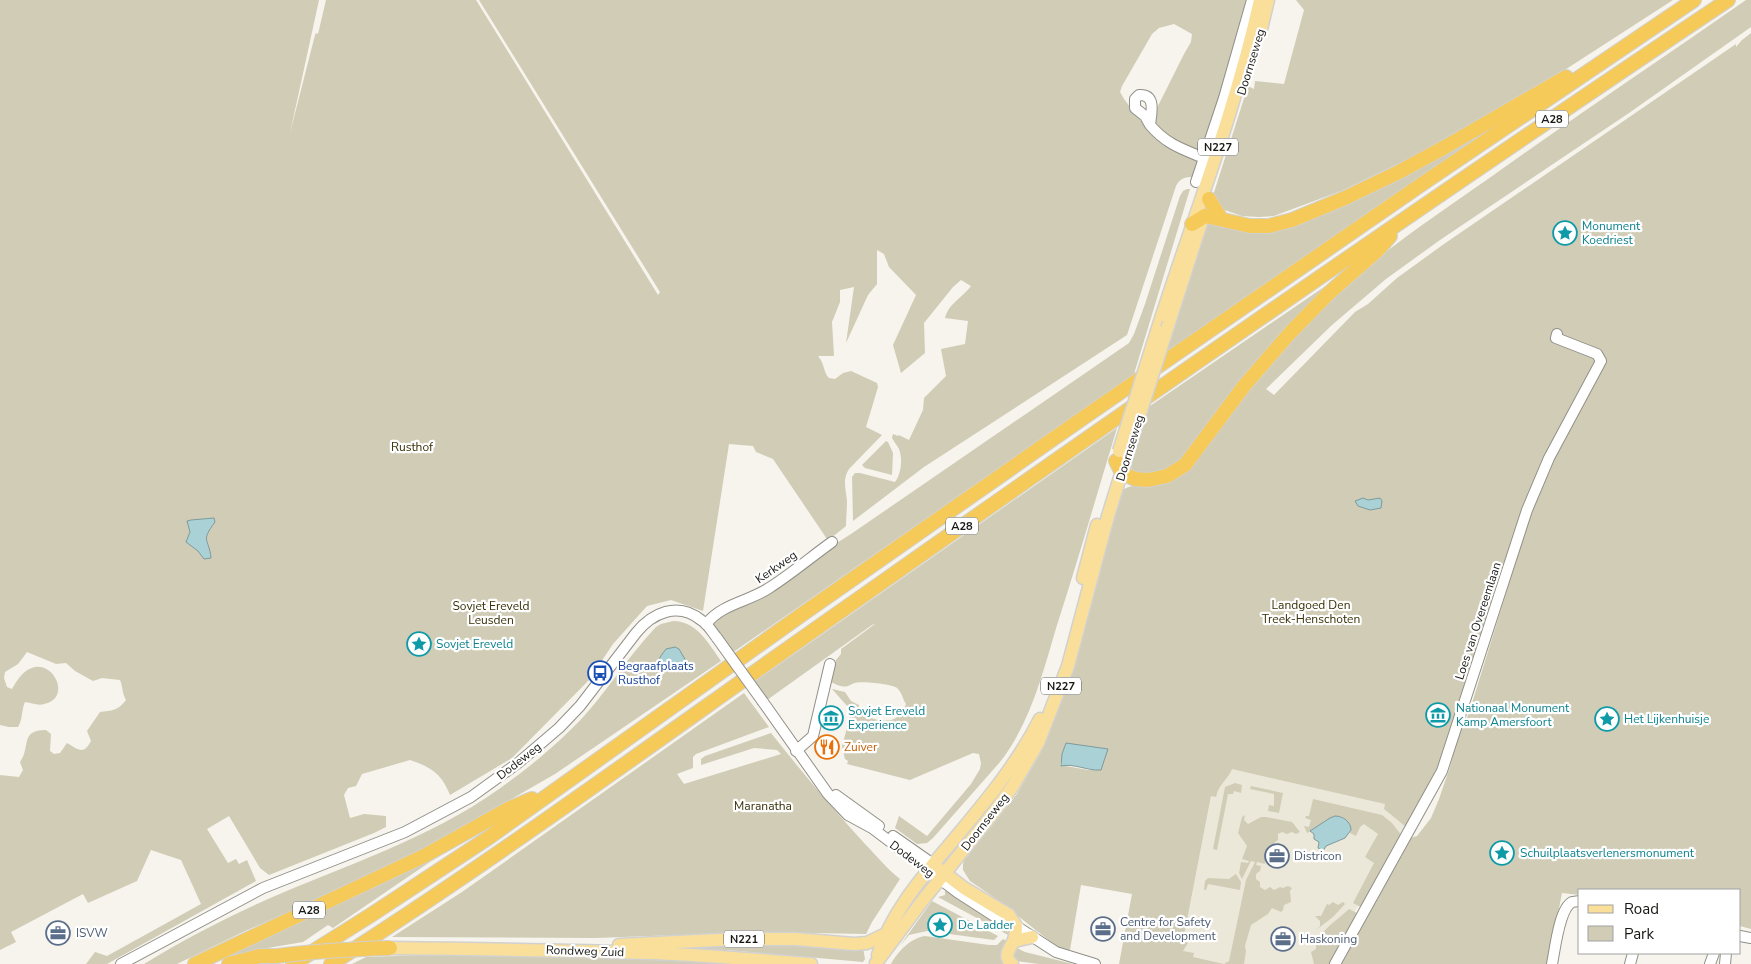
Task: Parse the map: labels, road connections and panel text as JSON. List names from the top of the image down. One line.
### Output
{"streets":{"highway":["A28"],"main road":["Doornseweg","N227","Dodeweg","N221","Rondweg Zuid"],"street":["Kerkweg","Loes van Overeemlaan"]},"crossings":[["Doornseweg","A28"],["Doornseweg","N227"],["Doornseweg","Dodeweg"],["N227","Dodeweg"],["N227","N221"],["Kerkweg","Dodeweg"],["N221","Rondweg Zuid"]],"parks":["Rusthof","Landgoed Den Treek-Henschoten","Sovjet Ereveld Leusden","Maranatha"],"places":{"place":["Monument Koedriest","Sovjet Ereveld","Het Lijkenhuisje","Schuilplaatsverlenersmonument","De Ladder"],"bus stop":["Begraafplaats Rusthof"],"museum":["Nationaal Monument Kamp Amersfoort","Sovjet Ereveld Experience"],"restaurant":["Zuiver"],"office":["Districon","Centre for Safety and Development","ISVW","Haskoning"]},"legend":["Road","Park"]}
